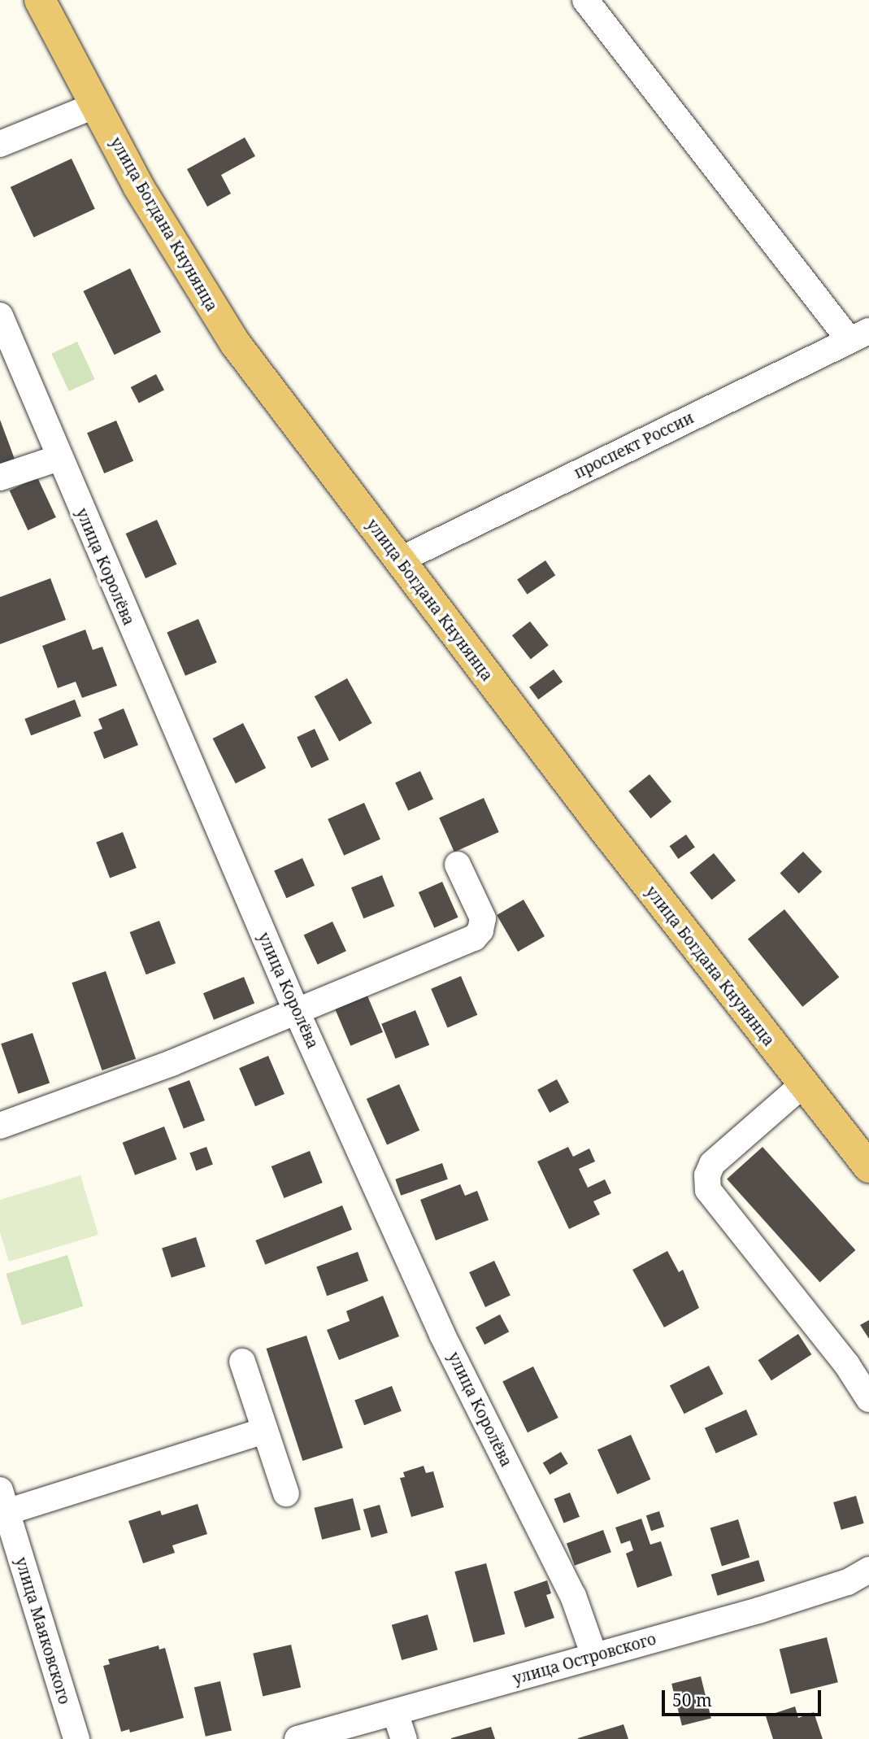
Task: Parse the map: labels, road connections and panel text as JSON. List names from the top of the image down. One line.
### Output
{"streets":{"main road":["улица Богдана Кнунянца"],"street":["проспект России","улица Королёва","улица Маяковского","улица Островского"]},"crossings":[["улица Богдана Кнунянца","проспект России"],["улица Королёва","улица Островского"]],"scale_bar":"50 m"}
